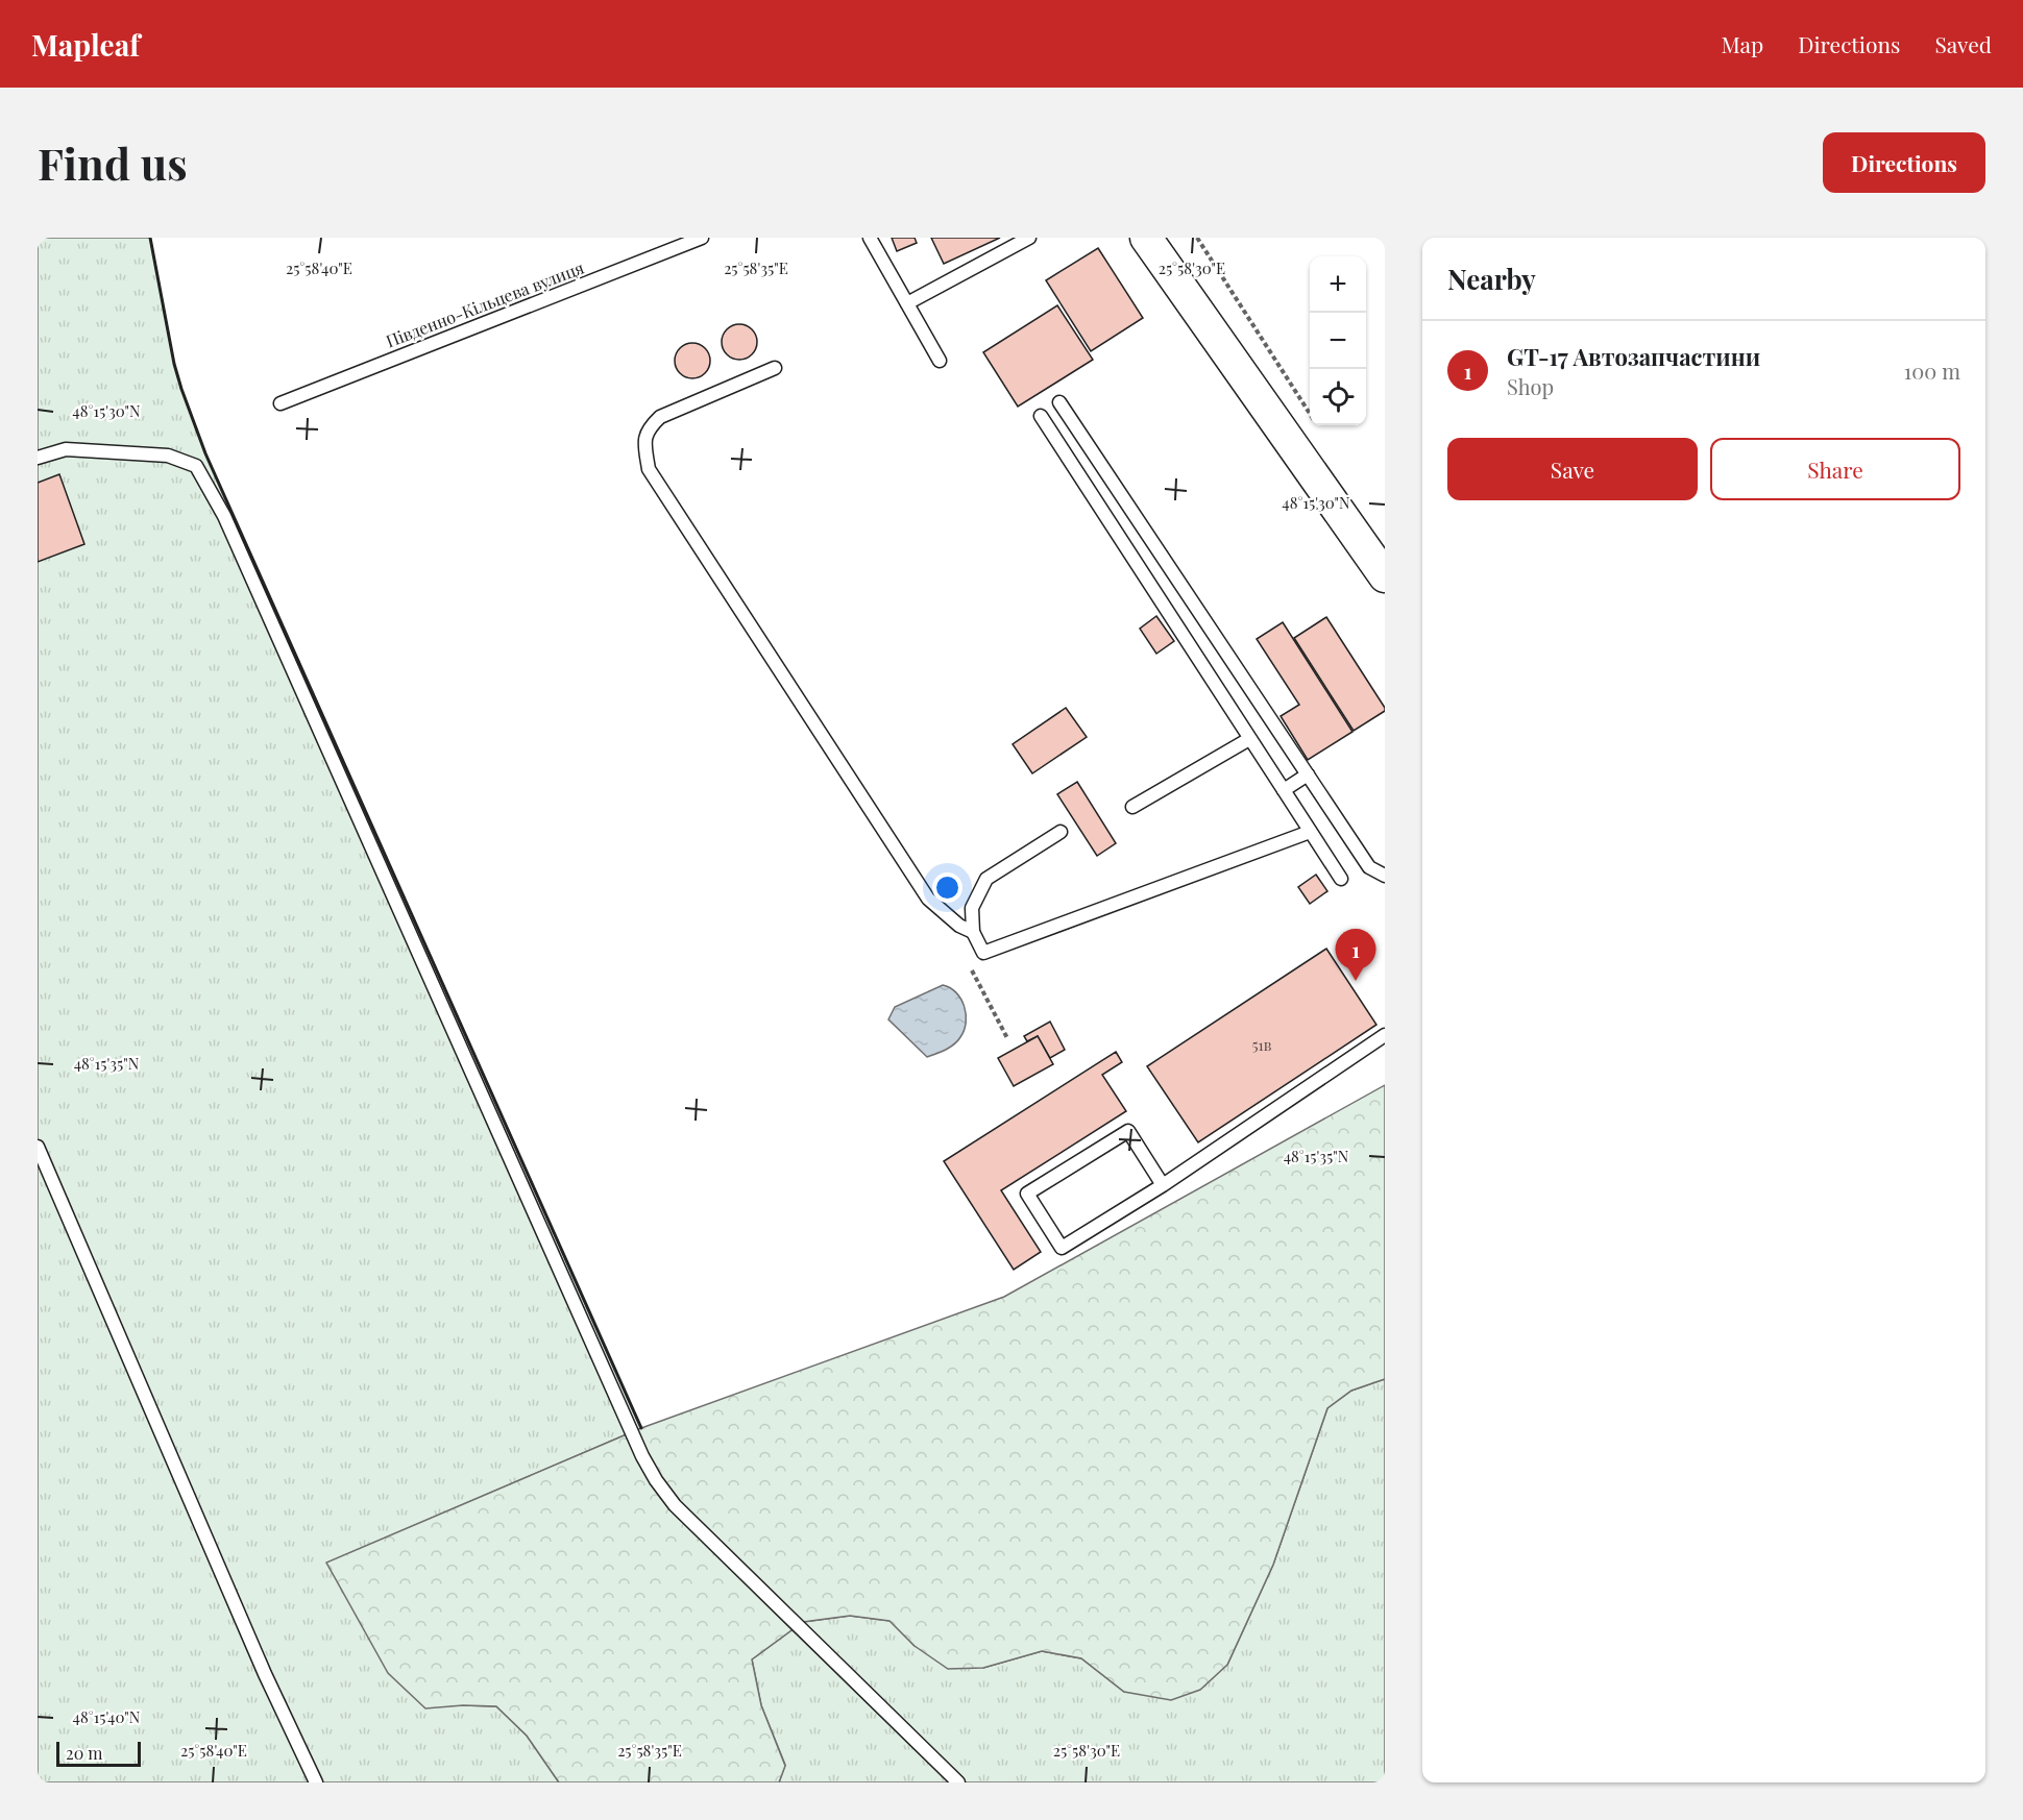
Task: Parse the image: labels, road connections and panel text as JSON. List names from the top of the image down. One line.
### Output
{"streets":{"lane":["Південно-Кільцева вулиця"]},"house_numbers":["51в"],"scale_bar":"20 m","page":{"header":"Mapleaf","nav":["Map","Directions","Saved"],"buttons":["Directions",["Save","Share"]],"title":"Find us","heading":"Nearby","map_buttons":["+","−"],"list":[{"mark":"1","name":"GT-17 Автозапчастини","note":"Shop","value":"100 m"}],"pins":"1","scale":"20 m"},"coordinates":["25°58'40\"E","25°58'35\"E","25°58'30\"E","48°15'30\"N","48°15'35\"N","48°15'40\"N"]}
